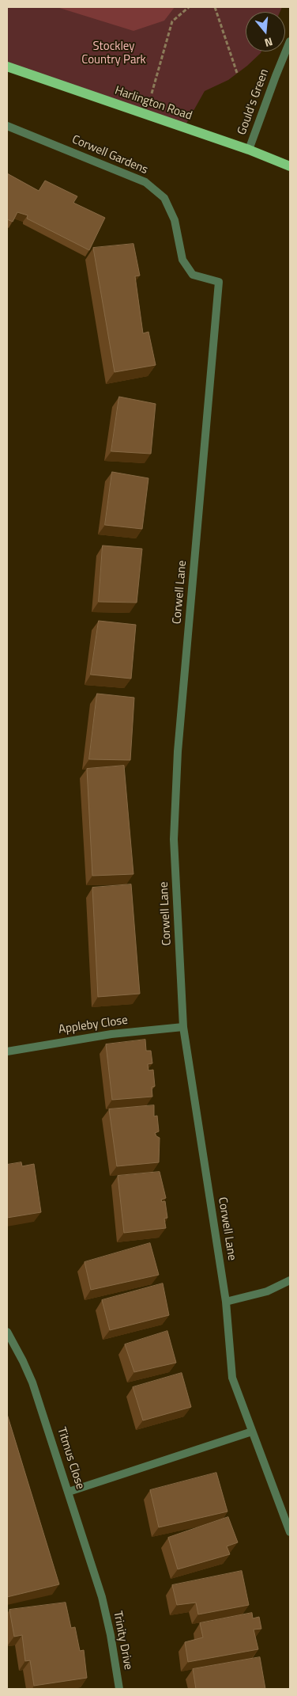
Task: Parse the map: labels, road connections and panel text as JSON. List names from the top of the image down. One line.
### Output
{"streets":{"main road":["Harlington Road"],"street":["Gould's Green","Corwell Gardens","Corwell Lane","Appleby Close","Titmus Close","Trinity Drive"]},"crossings":[["Gould's Green","Harlington Road"],["Corwell Gardens","Corwell Lane"],["Corwell Lane","Appleby Close"],["Titmus Close","Trinity Drive"]],"parks":["Stockley Country Park"],"north":"bottom"}
